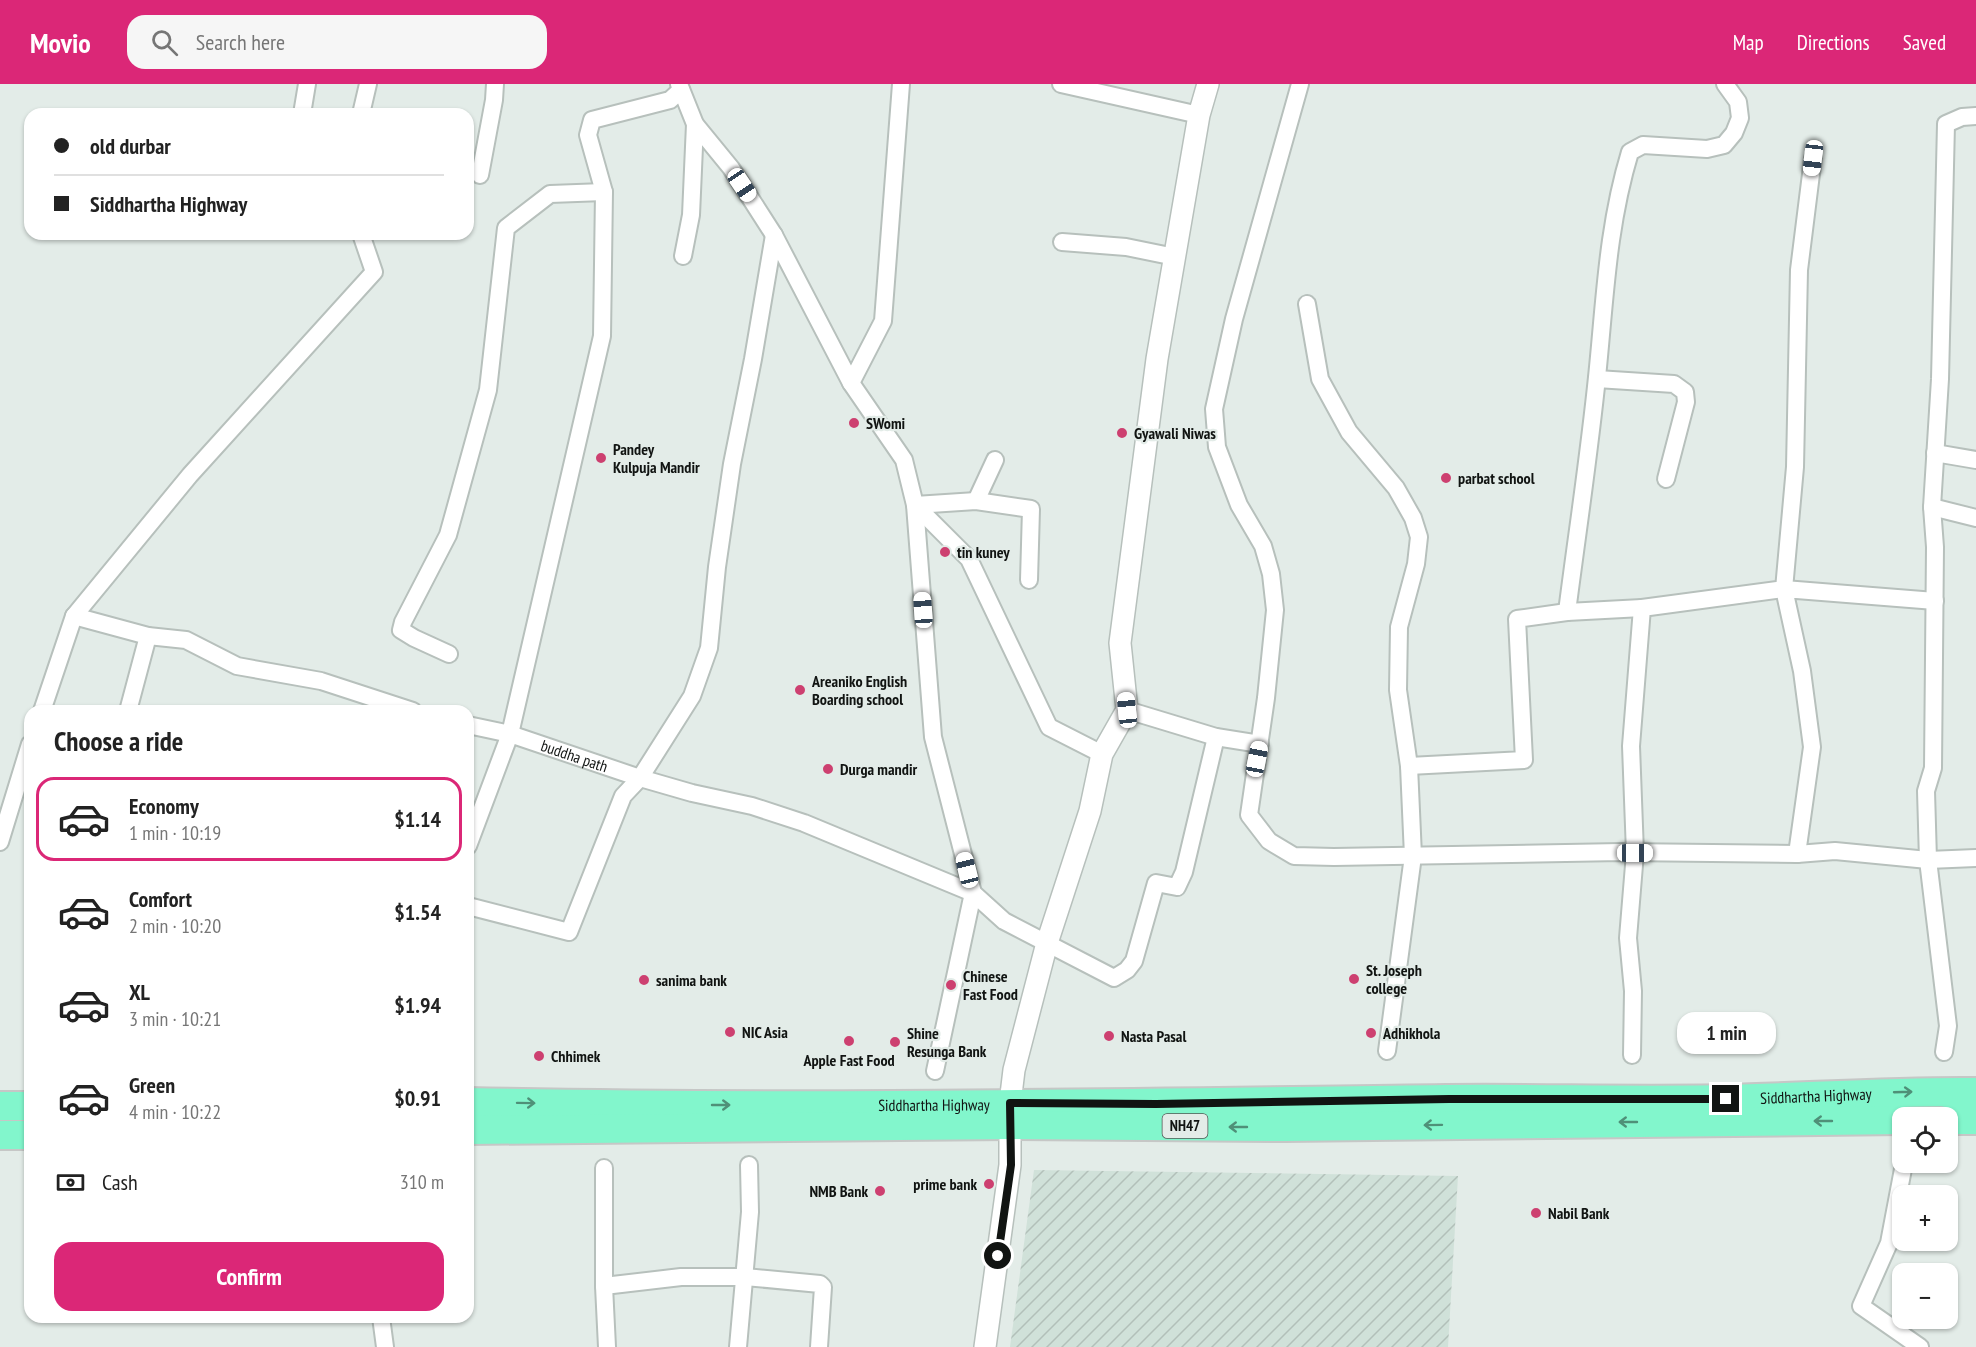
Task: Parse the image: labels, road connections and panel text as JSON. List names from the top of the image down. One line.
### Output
{"streets":{"highway":["Siddhartha Highway","NH47"],"street":["buddha path"]},"places":["SWomi","Gyawali Niwas","Pandey Kulpuja Mandir","parbat school","tin kuney","Areaniko English Boarding school","Durga mandir","St. Joseph college","sanima bank","Chinese Fast Food","NIC Asia","Adhikhola","Nasta Pasal","Apple Fast Food","Shine Resunga Bank","Chhimek","prime bank","NMB Bank","Nabil Bank"],"page":{"header":"Movio","search":"Search here","nav":["Map","Directions","Saved"],"banner":["old durbar","Siddhartha Highway"],"heading":"Choose a ride","list":[{"name":"Economy","note":"1 min · 10:19","value":"$1.14"},{"name":"Comfort","note":"2 min · 10:20","value":"$1.54"},{"name":"XL","note":"3 min · 10:21","value":"$1.94"},{"name":"Green","note":"4 min · 10:22","value":"$0.91"}],"bubble":"1 min","map_buttons":["+","−"],"pay":["Cash","310 m"],"buttons":"Confirm"}}
